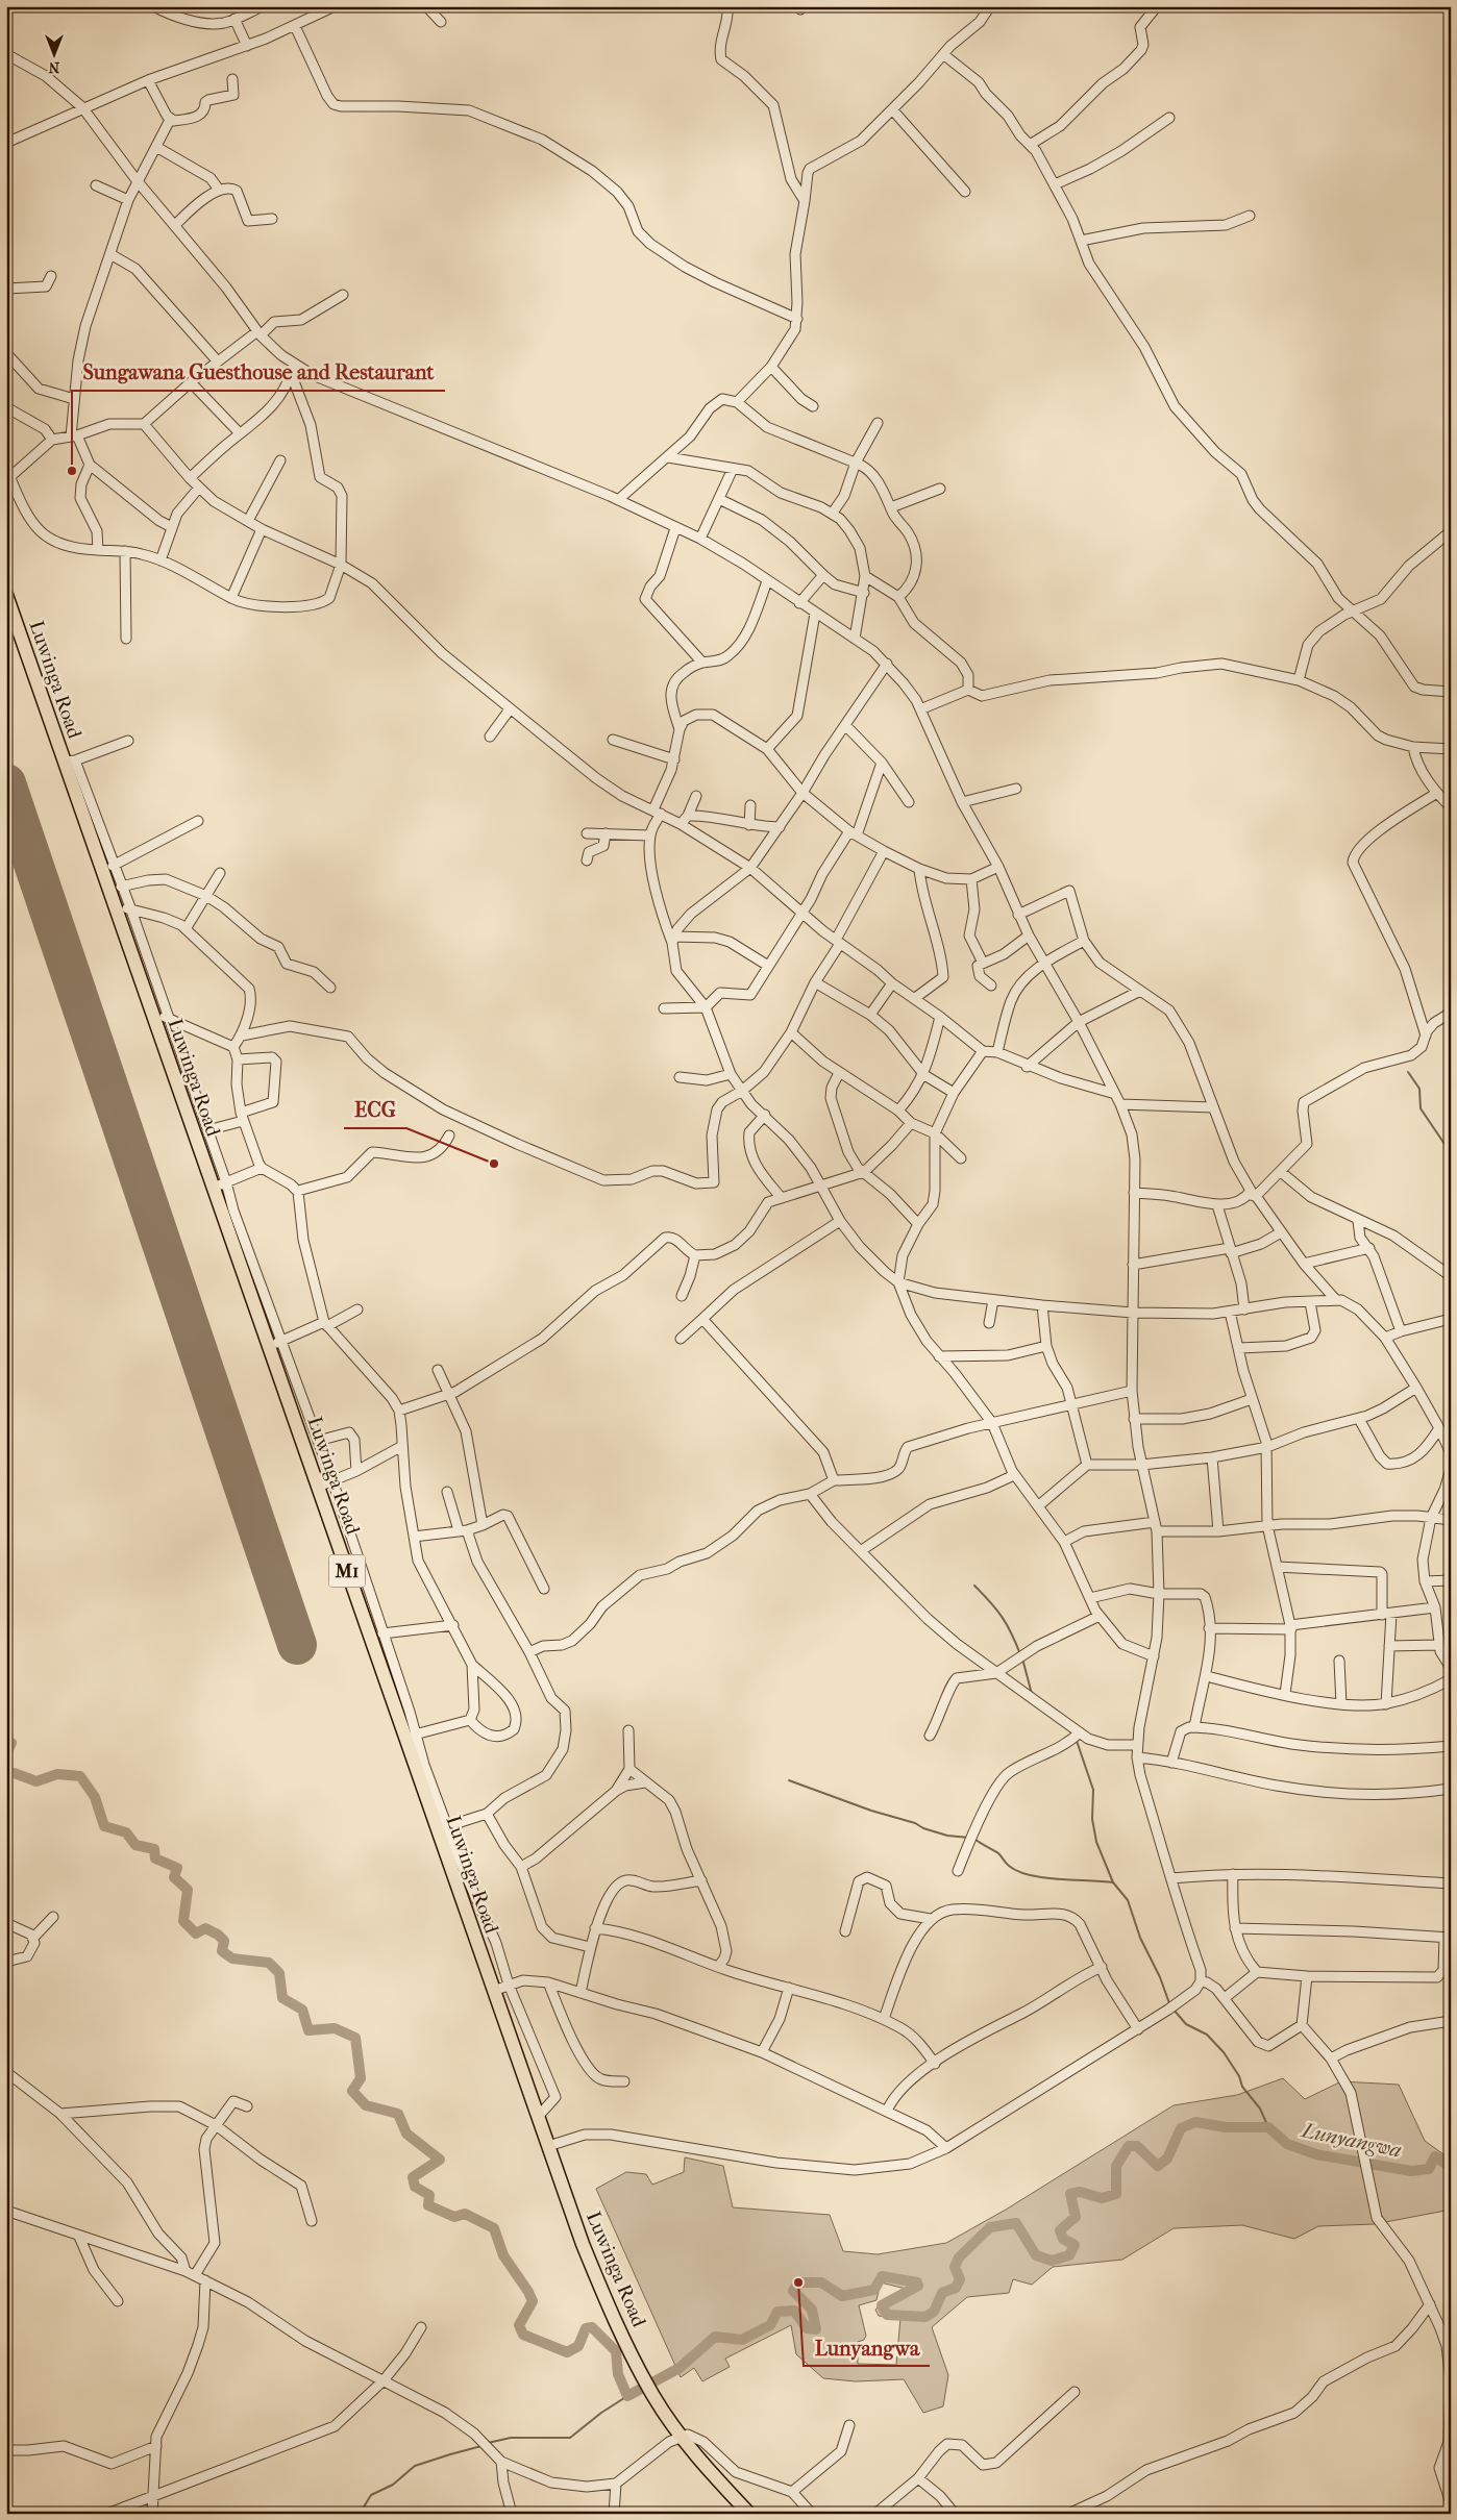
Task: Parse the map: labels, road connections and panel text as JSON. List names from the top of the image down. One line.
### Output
{"streets":{"highway":["Luwinga Road","M1"]},"water":["Lunyangwa"],"places":["Sungawana Guesthouse and Restaurant","ECG","Lunyangwa"],"north":"bottom"}
